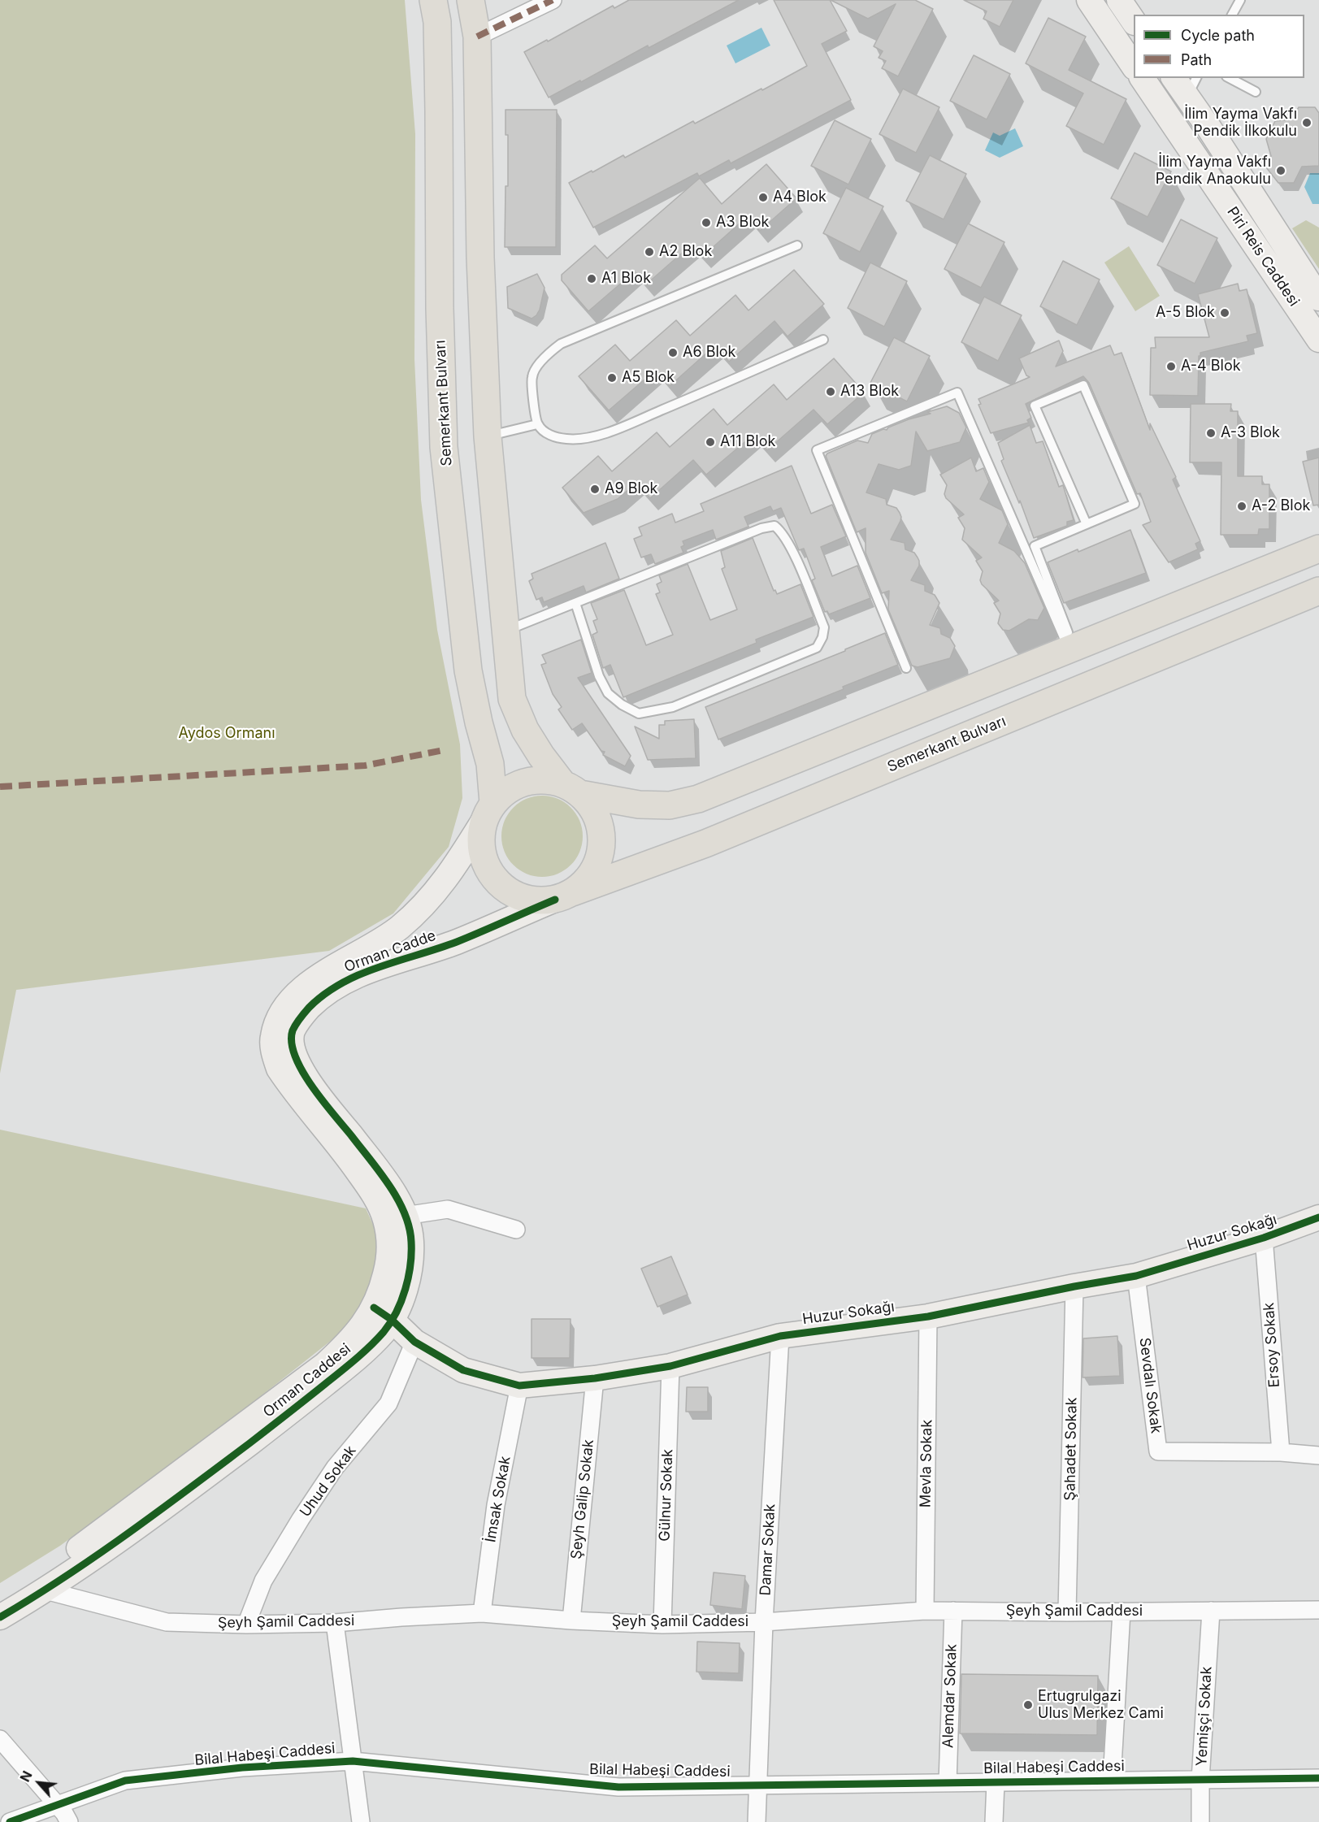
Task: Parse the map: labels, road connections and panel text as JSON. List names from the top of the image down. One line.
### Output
{"streets":{"main road":["Semerkant Bulvarı"],"street":["Piri Reis Caddesi","Orman Cadde","Huzur Sokağı","Ersoy Sokak","Orman Caddesi","Sevdalı Sokak","Şahadet Sokak","Mevla Sokak","Uhud Sokak","Gülnur Sokak","İmsak Sokak","Şeyh Galip Sokak","Damar Sokak","Şeyh Şamil Caddesi","Alemdar Sokak","Yemişçi Sokak","Bilal Habeşi Caddesi"]},"crossings":[["Semerkant Bulvarı","Orman Cadde"],["Orman Cadde","Orman Caddesi"],["Huzur Sokağı","Ersoy Sokak"],["Huzur Sokağı","Orman Caddesi"],["Huzur Sokağı","Sevdalı Sokak"],["Huzur Sokağı","Şahadet Sokak"],["Huzur Sokağı","Mevla Sokak"],["Huzur Sokağı","Uhud Sokak"],["Huzur Sokağı","Gülnur Sokak"],["Huzur Sokağı","İmsak Sokak"],["Huzur Sokağı","Şeyh Galip Sokak"],["Huzur Sokağı","Damar Sokak"],["Ersoy Sokak","Sevdalı Sokak"],["Orman Caddesi","Şeyh Şamil Caddesi"],["Şahadet Sokak","Şeyh Şamil Caddesi"],["Mevla Sokak","Şeyh Şamil Caddesi"],["Uhud Sokak","Şeyh Şamil Caddesi"],["Gülnur Sokak","Şeyh Şamil Caddesi"],["İmsak Sokak","Şeyh Şamil Caddesi"],["Şeyh Galip Sokak","Şeyh Şamil Caddesi"],["Damar Sokak","Şeyh Şamil Caddesi"],["Damar Sokak","Bilal Habeşi Caddesi"],["Şeyh Şamil Caddesi","Alemdar Sokak"],["Şeyh Şamil Caddesi","Yemişçi Sokak"],["Alemdar Sokak","Bilal Habeşi Caddesi"],["Yemişçi Sokak","Bilal Habeşi Caddesi"]],"parks":["Aydos Ormanı"],"places":["İlim Yayma Vakfı Pendik İlkokulu","İlim Yayma Vakfı Pendik Anaokulu","A4 Blok","A3 Blok","A2 Blok","A1 Blok","A-5 Blok","A6 Blok","A-4 Blok","A5 Blok","A13 Blok","A-3 Blok","A11 Blok","A9 Blok","A-2 Blok","Ertugrulgazi Ulus Merkez Cami"],"legend":["Cycle path","Path"],"north":"top left"}
